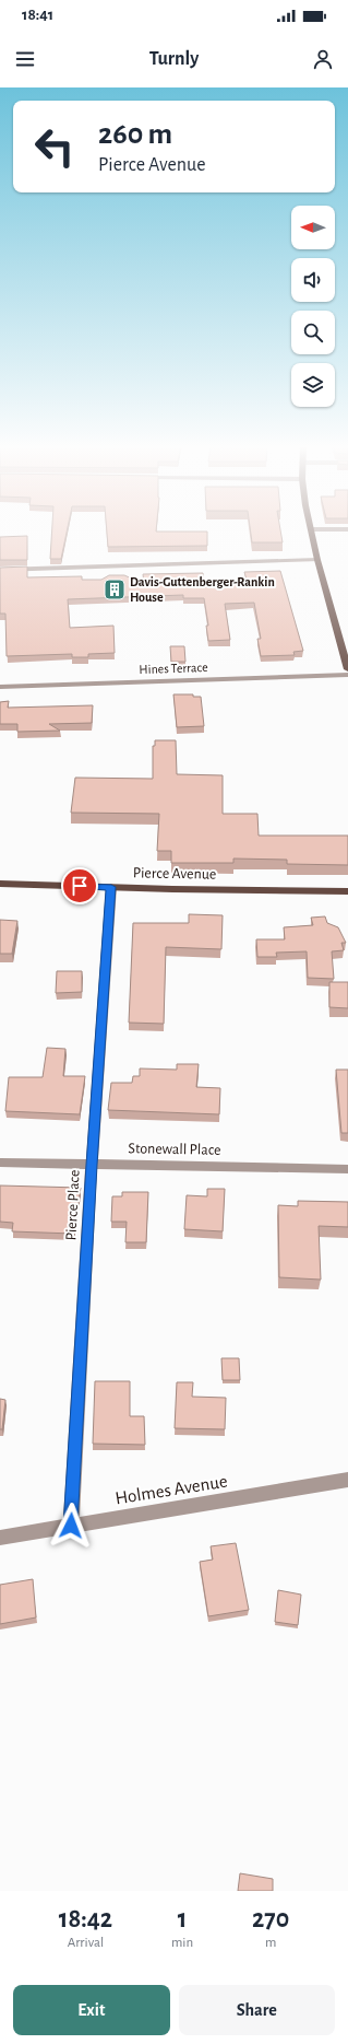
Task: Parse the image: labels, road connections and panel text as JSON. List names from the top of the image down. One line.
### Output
{"streets":{"main road":["Pierce Avenue"],"street":["Hines Terrace","Stonewall Place","Pierce Place","Holmes Avenue"]},"crossings":[["Pierce Avenue","Pierce Place"],["Stonewall Place","Pierce Place"],["Pierce Place","Holmes Avenue"]],"places":{"building":["Davis-Guttenberger-Rankin House"]},"north":"left","page":{"status":"18:41","header":"Turnly","turn":["260 m","Pierce Avenue"],"eta":["18:42","Arrival","1","min","270","m"],"buttons":["Exit","Share"]}}
